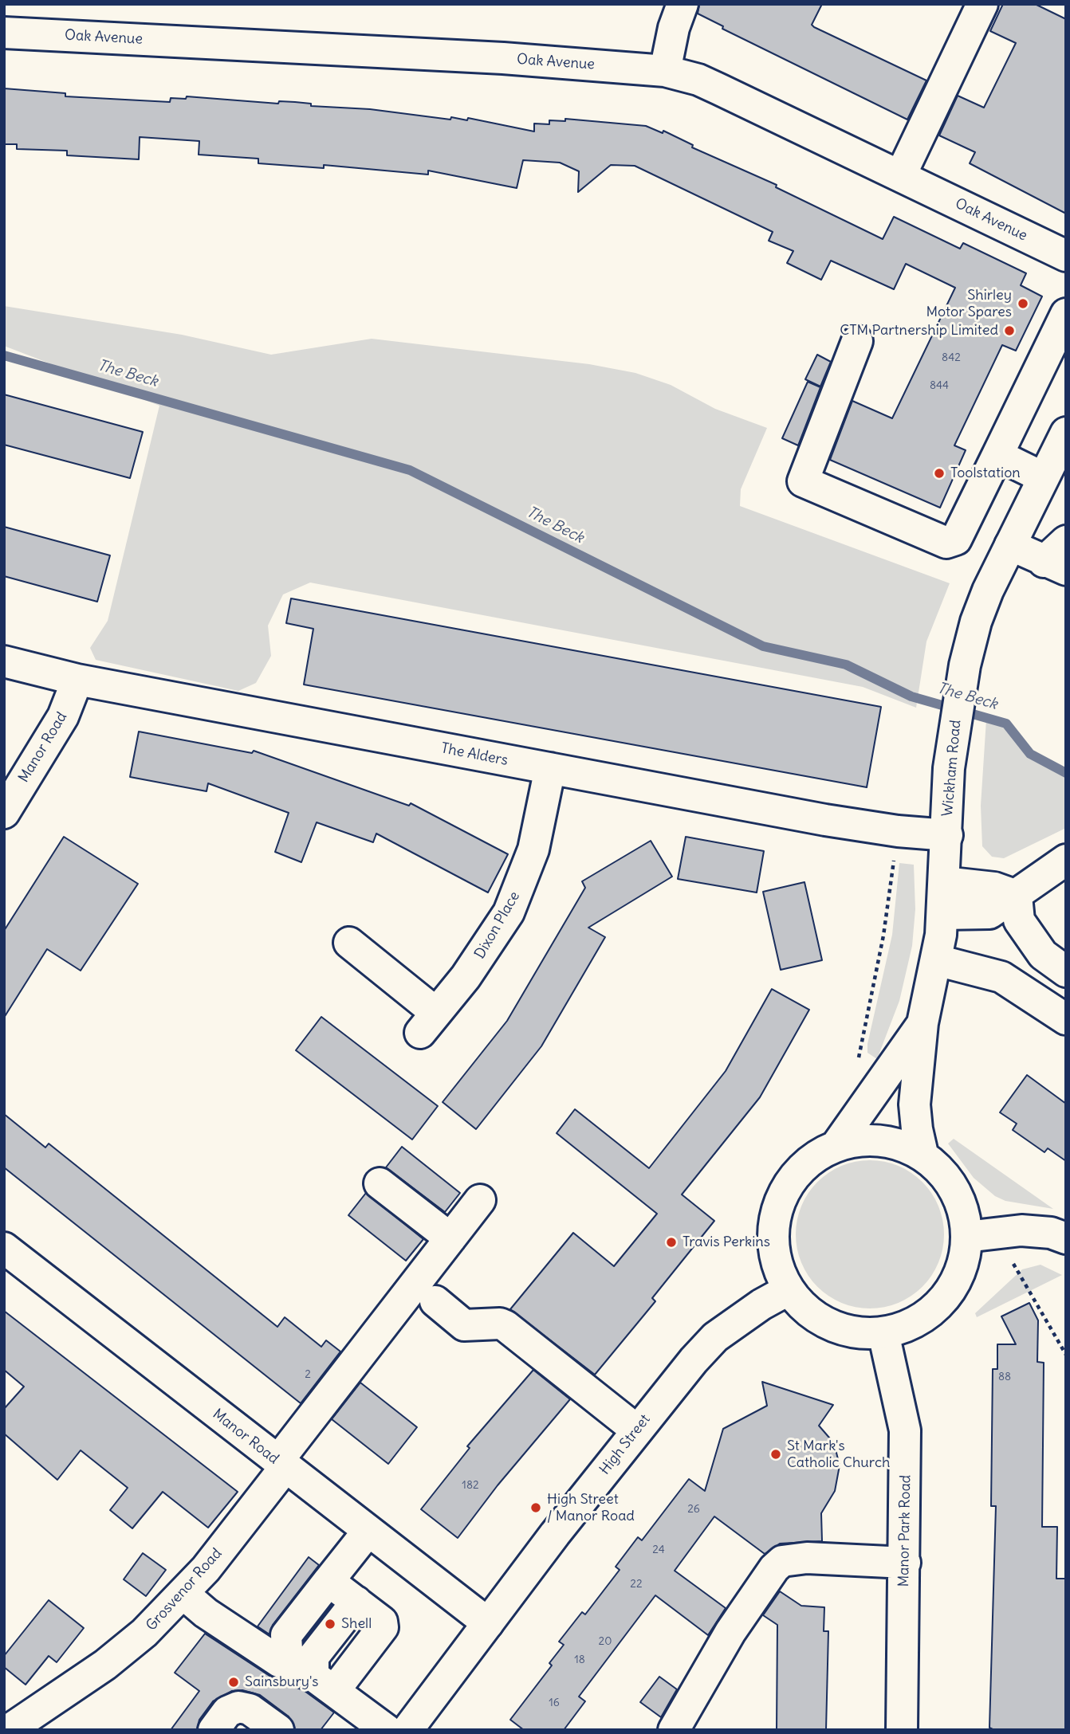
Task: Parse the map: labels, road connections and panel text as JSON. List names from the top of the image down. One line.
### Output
{"streets":{"main road":["Oak Avenue","Manor Road","The Alders","Wickham Road","Dixon Place","High Street","Manor Park Road","Grosvenor Road"]},"crossings":[["Manor Road","The Alders"],["Manor Road","High Street"],["Manor Road","Grosvenor Road"],["The Alders","Wickham Road"],["The Alders","Dixon Place"],["Wickham Road","High Street"],["Wickham Road","Manor Park Road"],["High Street","Manor Park Road"]],"water":["The Beck"],"places":["Shirley Motor Spares","CTM Partnership Limited","Toolstation","Travis Perkins","St Mark's Catholic Church","High Street / Manor Road","Shell","Sainsbury's"],"house_numbers":["842","844","2","88","182","26","24","22","20","18","16"]}
